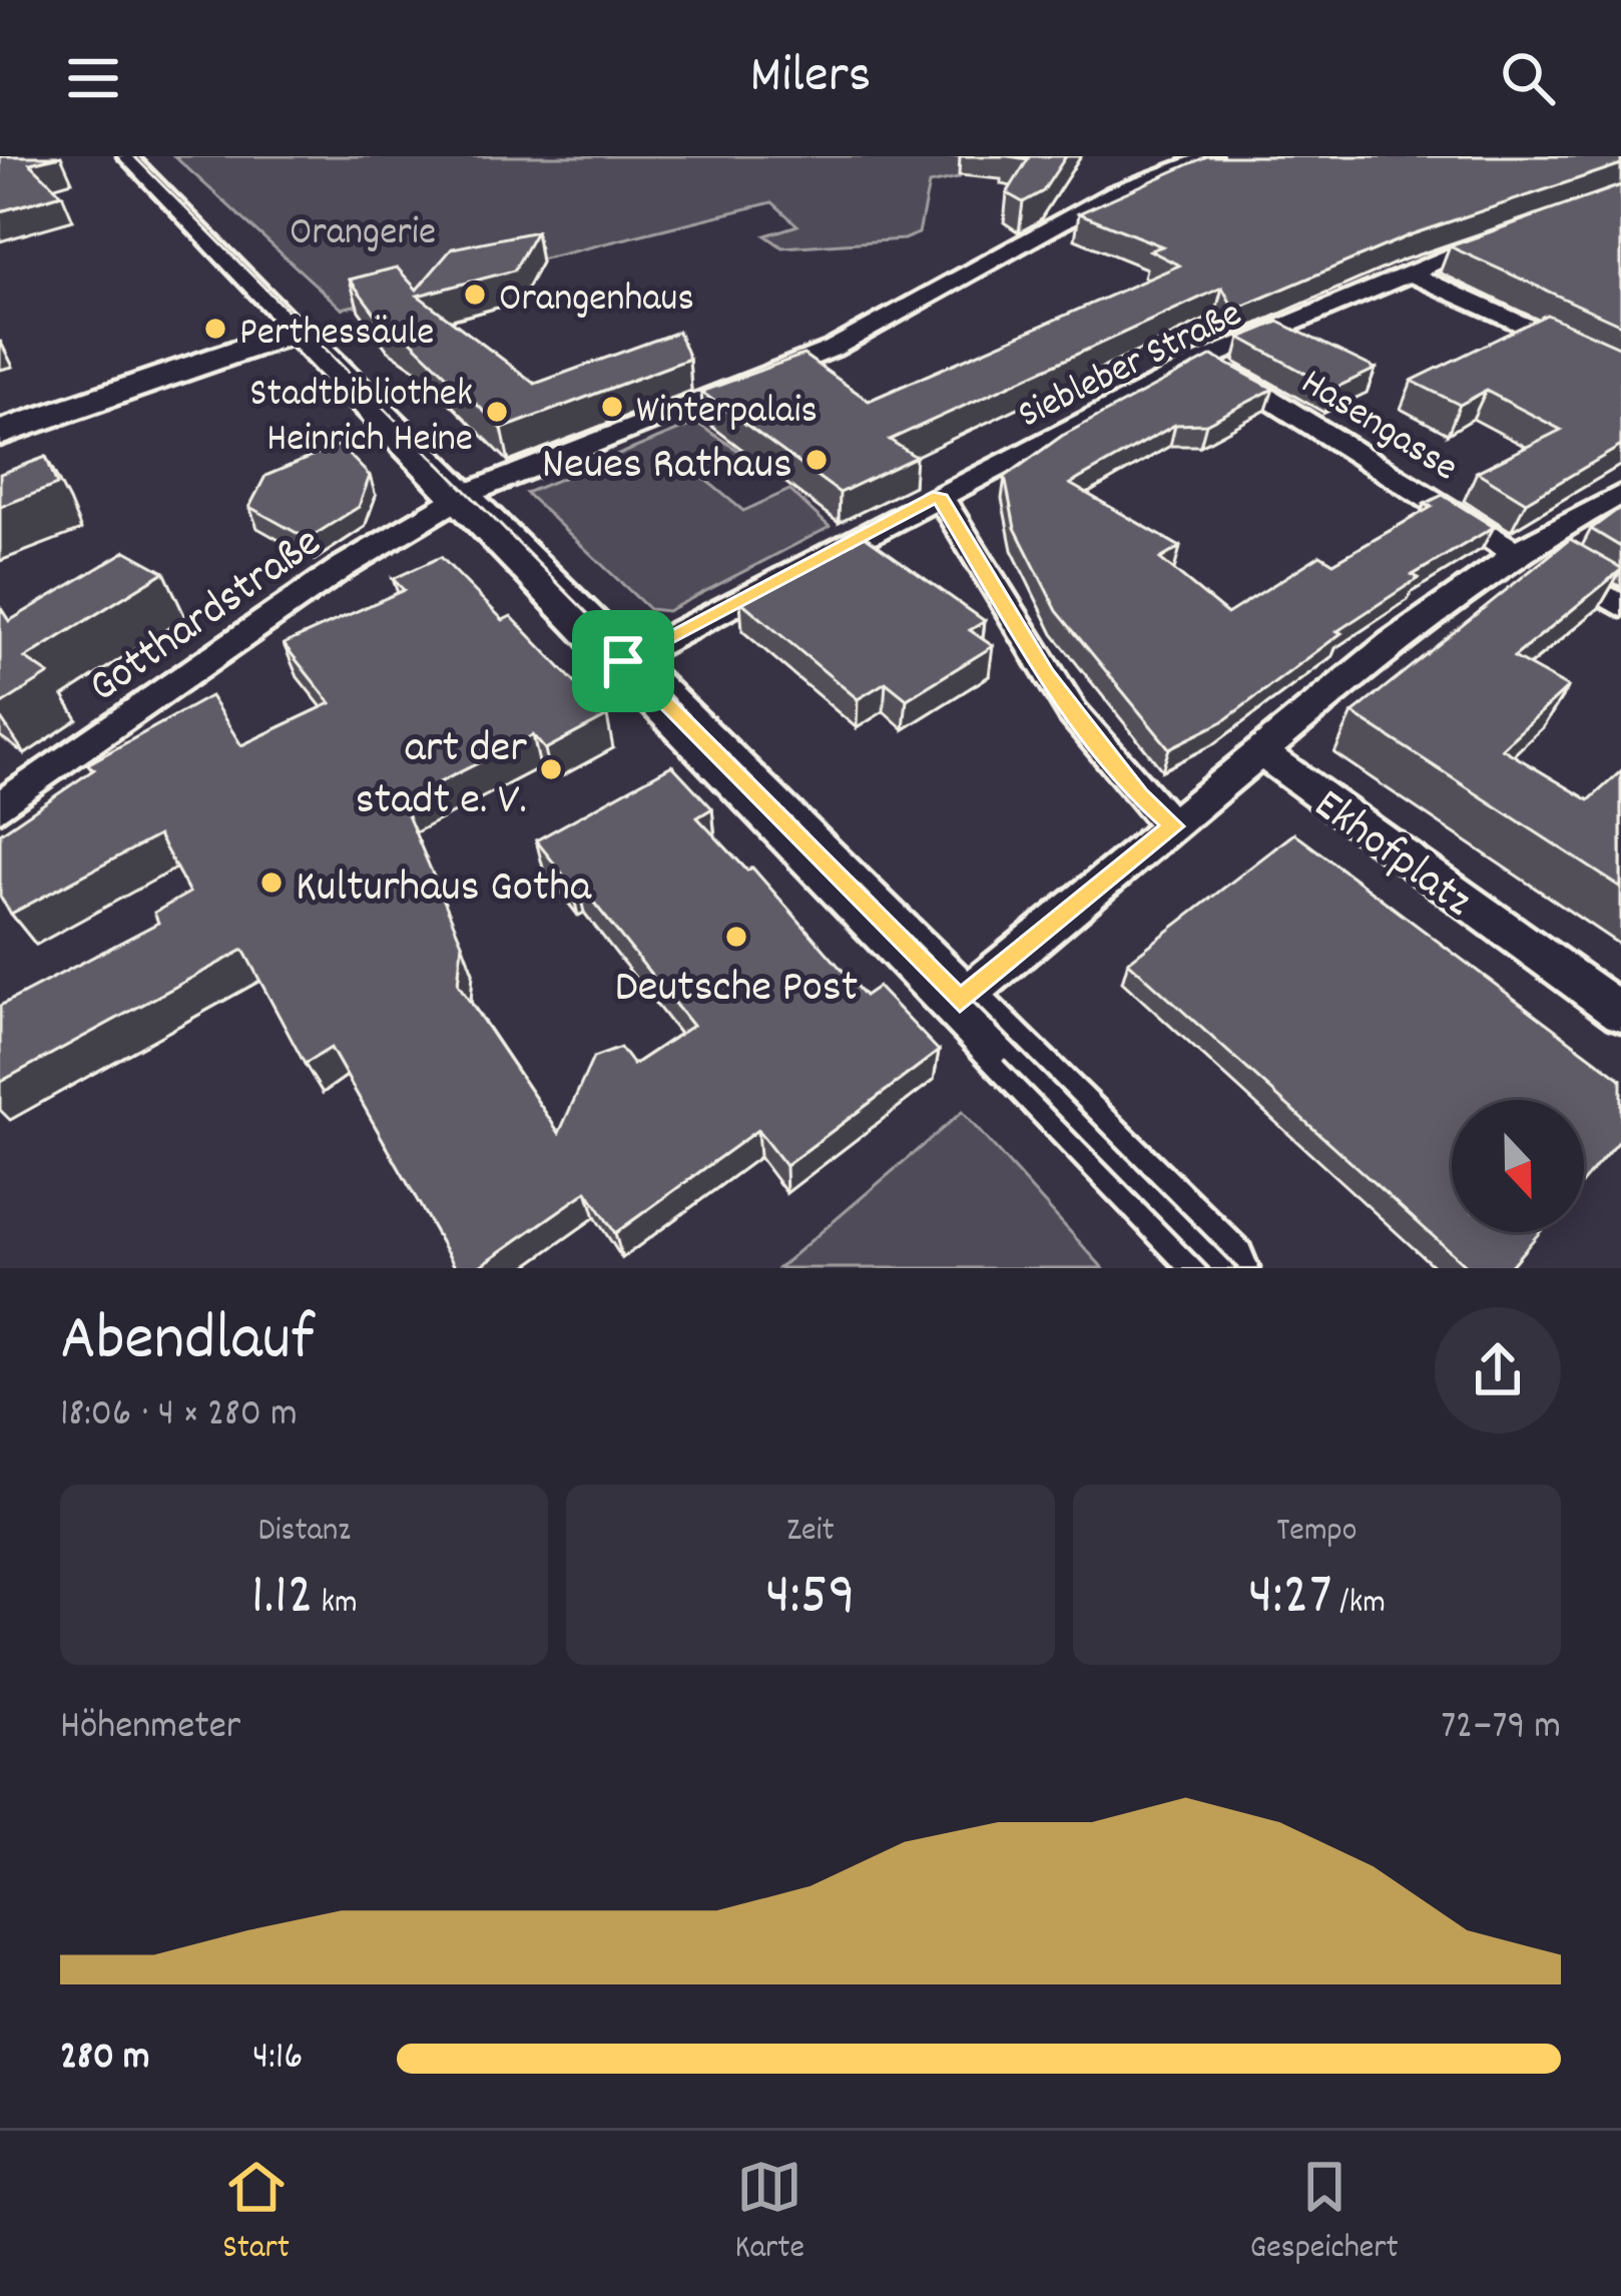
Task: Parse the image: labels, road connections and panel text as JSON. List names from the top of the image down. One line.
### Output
{"streets":{"street":["Siebleber Straße","Hasengasse","Gotthardstraße","Ekhofplatz"]},"crossings":[["Siebleber Straße","Hasengasse"]],"parks":["Orangerie"],"places":["Orangenhaus","Perthessäule","Winterpalais","Stadtbibliothek Heinrich Heine","Neues Rathaus","art der stadt e. V.","Kulturhaus Gotha","Deutsche Post"],"north":"bottom","page":{"header":"Milers","heading":["Abendlauf","18:06 · 4 × 280 m"],"stats":[["Distanz","1.12 km"],["Zeit","4:59"],["Tempo","4:27 /km"]],"chart":["Höhenmeter","72–79 m"],"list":[{"name":"280 m","note":"4:16"}],"tabs":["Start","Karte","Gespeichert"]}}
